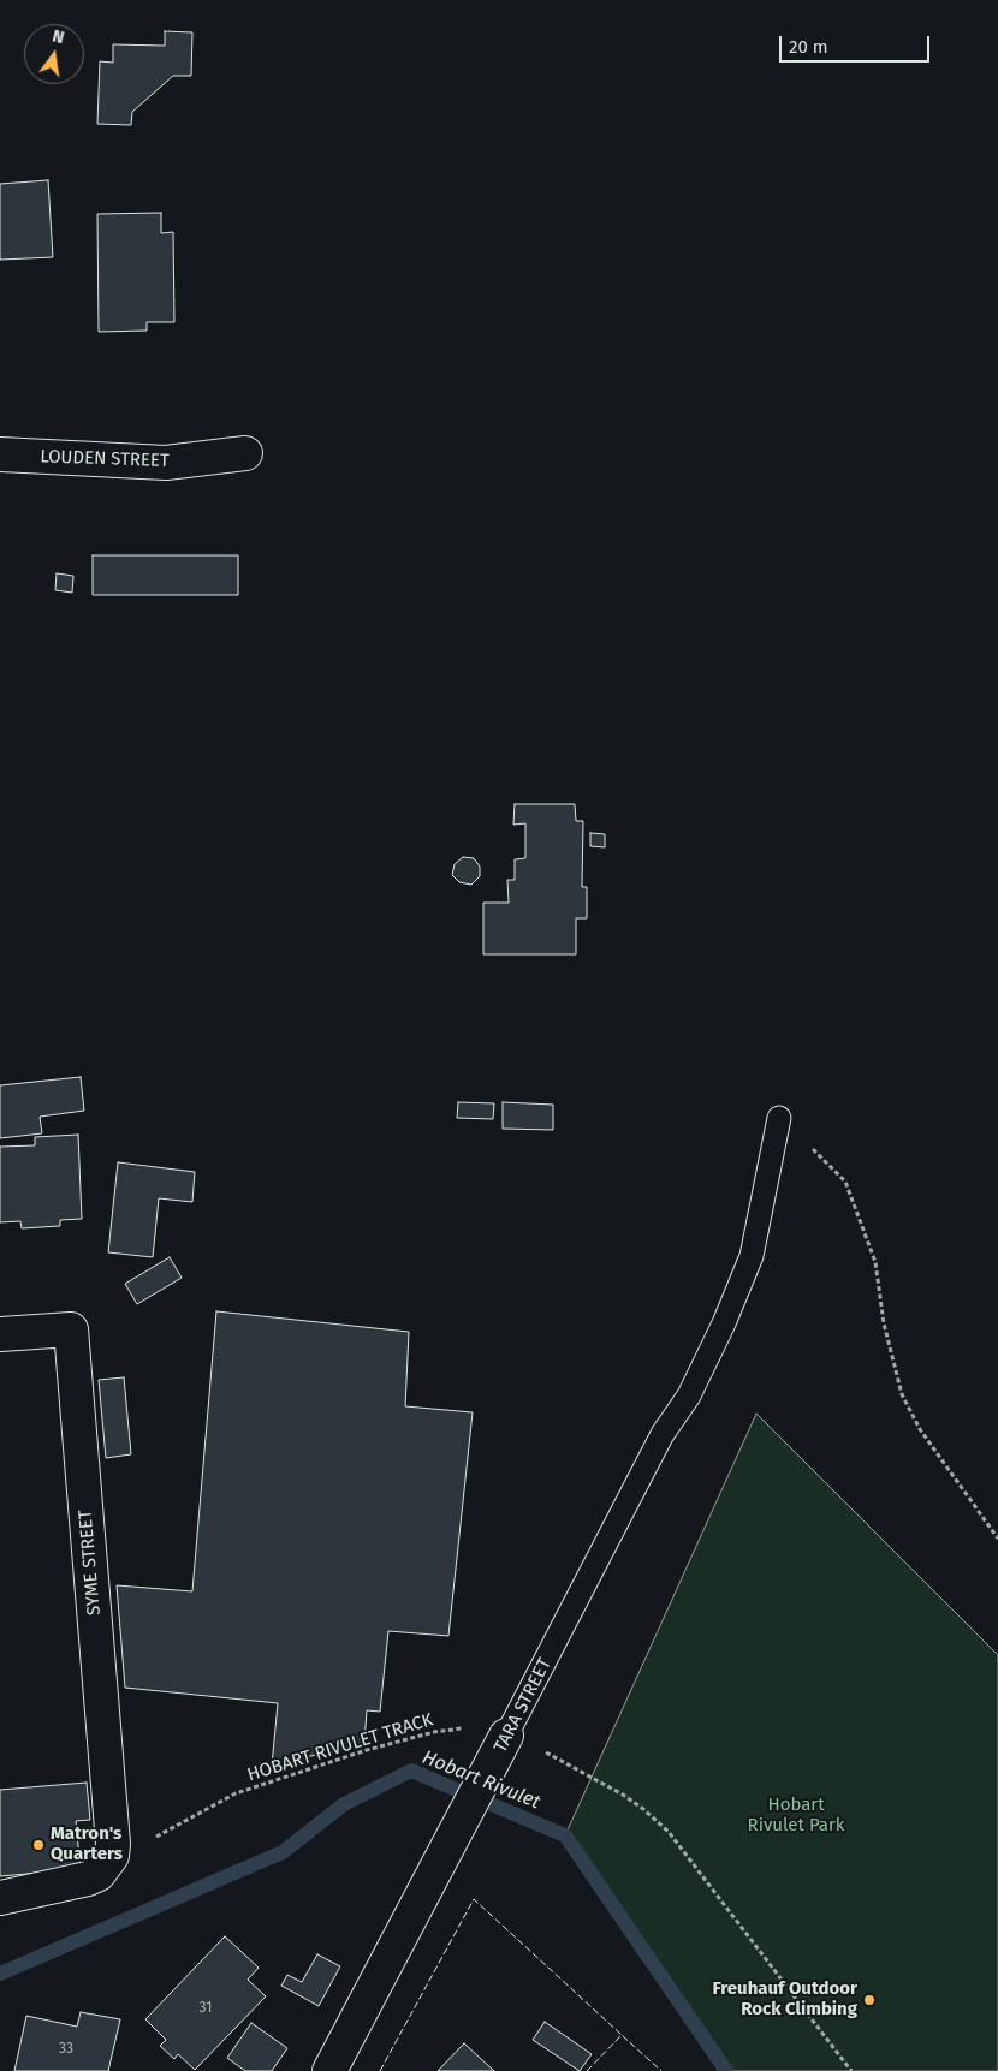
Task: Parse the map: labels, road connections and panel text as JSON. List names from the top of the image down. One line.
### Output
{"streets":{"street":["LOUDEN STREET","SYME STREET","TARA STREET"],"path":["HOBART RIVULET TRACK"]},"crossings":[["SYME STREET","HOBART RIVULET TRACK"],["TARA STREET","HOBART RIVULET TRACK"]],"water":["Hobart Rivulet"],"parks":["Hobart Rivulet Park"],"places":["Matron's Quarters","Freuhauf Outdoor Rock Climbing"],"house_numbers":["31","33"],"scale_bar":"20 m","north":"top"}
